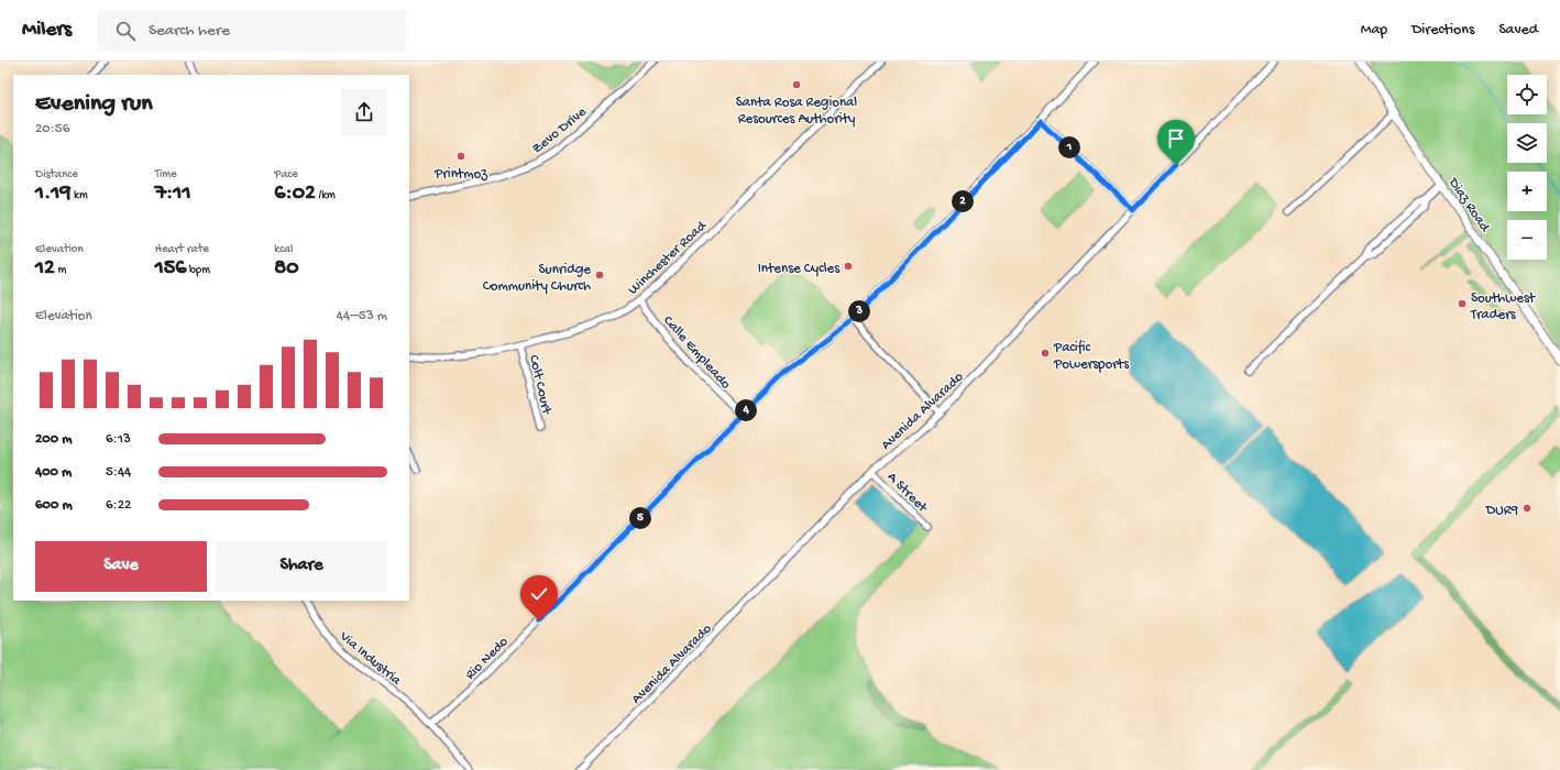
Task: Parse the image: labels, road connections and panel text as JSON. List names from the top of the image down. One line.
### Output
{"streets":{"main road":["Diaz Road"],"street":["Zevo Drive","Winchester Road","Calle Empleado","Colt Court","Avenida Alvarado","A Street","Via Industria","Rio Nedo"]},"crossings":[["Winchester Road","Calle Empleado"],["Winchester Road","Colt Court"],["Calle Empleado","Rio Nedo"],["Avenida Alvarado","A Street"],["Via Industria","Rio Nedo"]],"places":["Santa Rosa Regional Resources Authority","Printmoz","Intense Cycles","Sunridge Community Church","Southwest Traders","Pacific Powersports","DUR9"],"page":{"header":"Milers","search":"Search here","nav":["Map","Directions","Saved"],"map_buttons":["+","−"],"heading":["Evening run","20:56"],"pins":["1","2","3","4","5"],"stats":[["Distance","1.19 km"],["Time","7:11"],["Pace","6:02 /km"],["Elevation","12 m"],["Heart rate","156 bpm"],["kcal","80"]],"chart":["Elevation","44–53 m"],"list":[{"name":"200 m","note":"6:13"},{"name":"400 m","note":"5:44"},{"name":"600 m","note":"6:22"}],"buttons":["Save","Share"]}}
